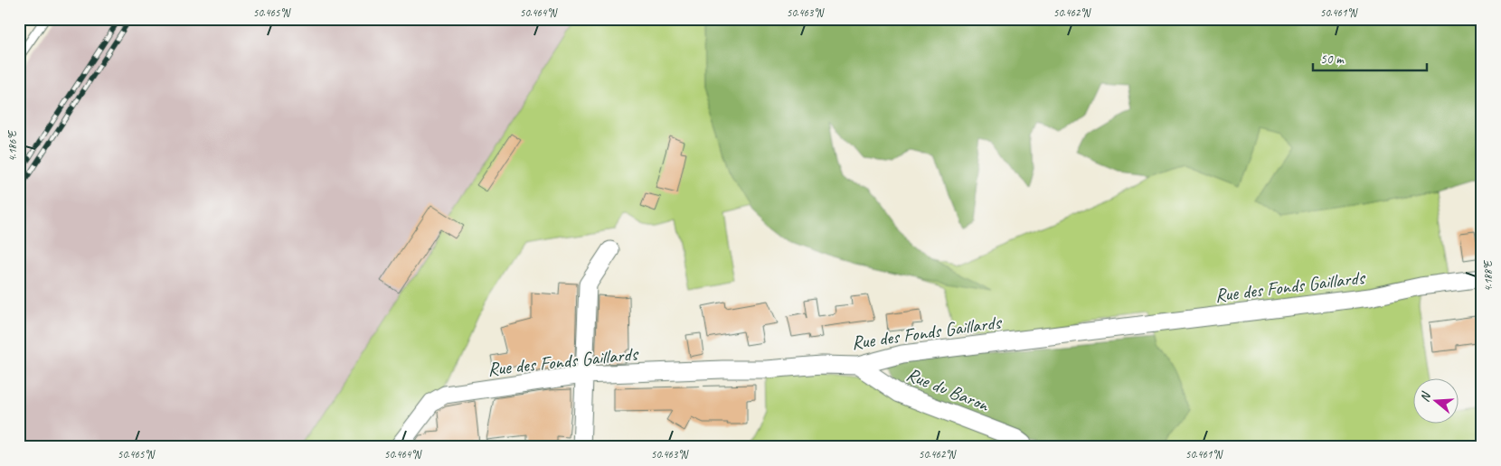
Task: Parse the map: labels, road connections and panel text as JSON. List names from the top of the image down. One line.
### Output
{"streets":{"street":["Rue des Fonds Gaillards","Rue du Baron"]},"crossings":[["Rue des Fonds Gaillards","Rue du Baron"]],"scale_bar":"50 m","north":"left","coordinates":["50.465°N","50.464°N","50.463°N","50.462°N","50.461°N","4.186°E","4.188°E"]}
